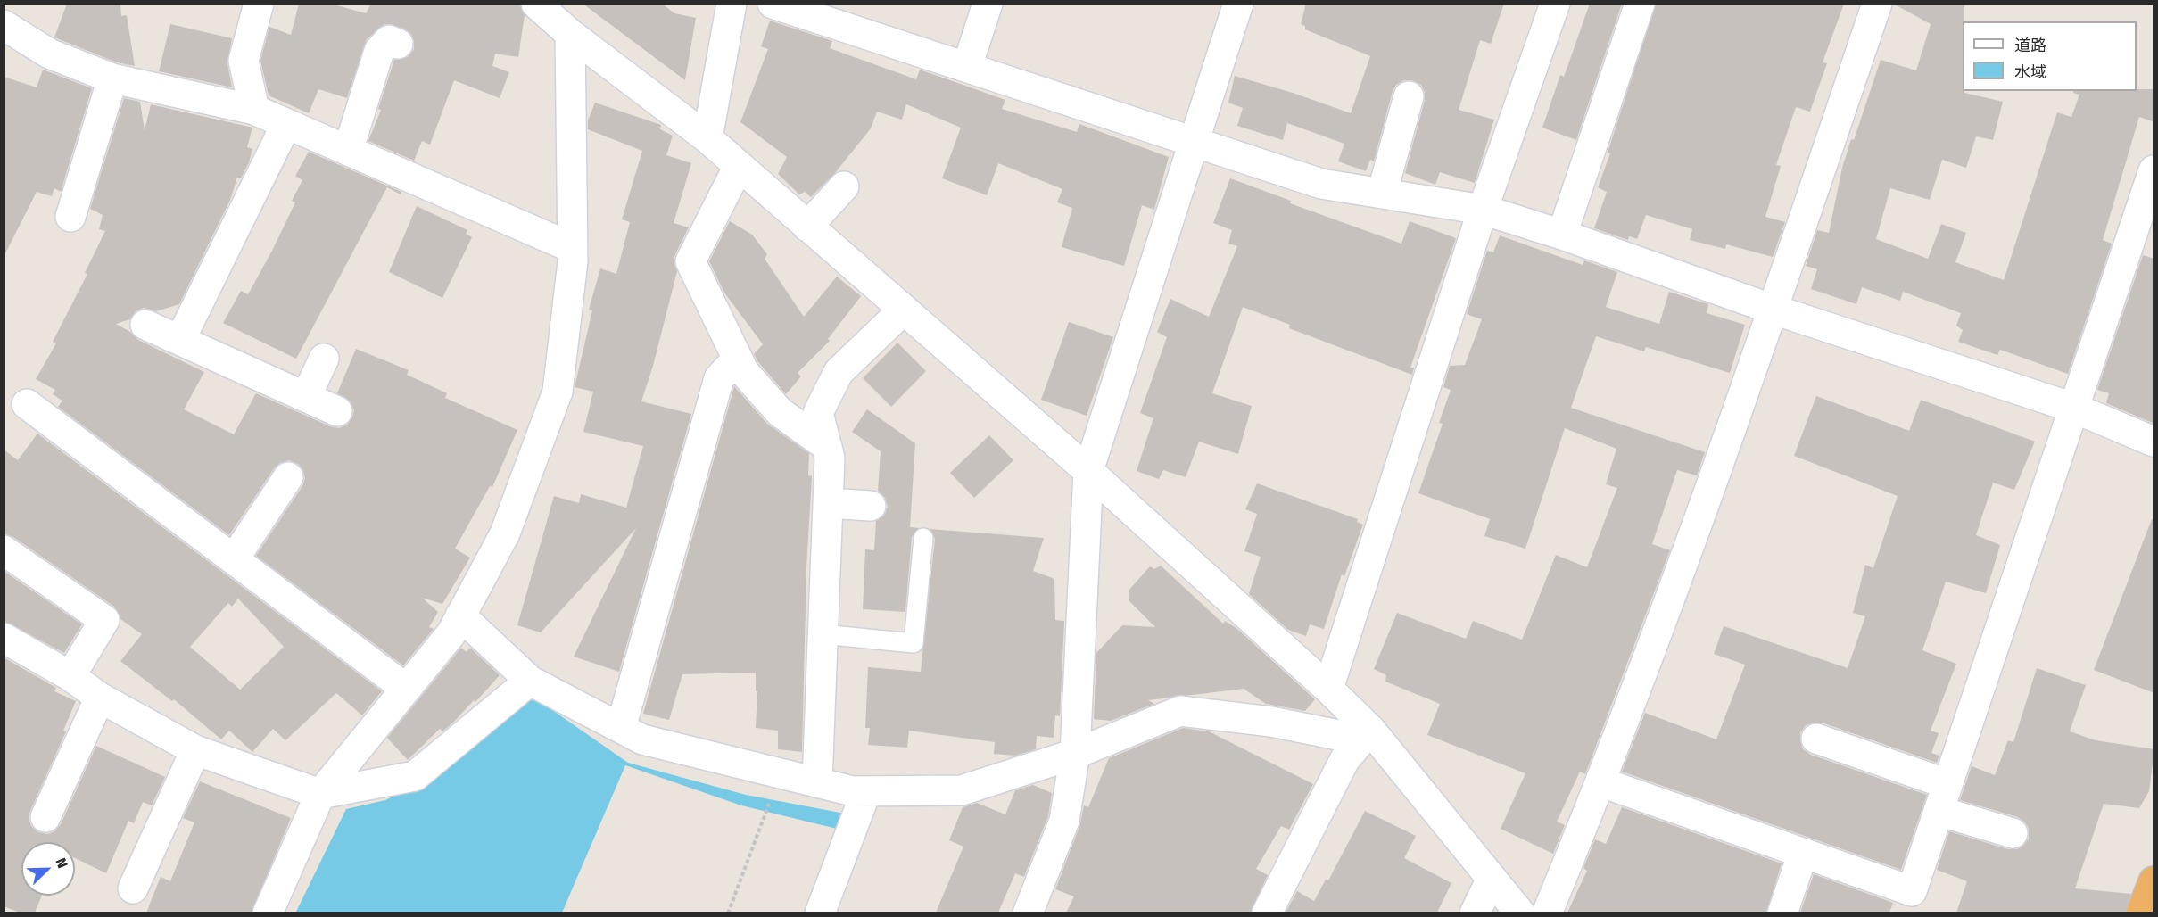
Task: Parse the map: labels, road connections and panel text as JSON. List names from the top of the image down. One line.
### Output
{"legend":["道路","水域"],"north":"top right"}
